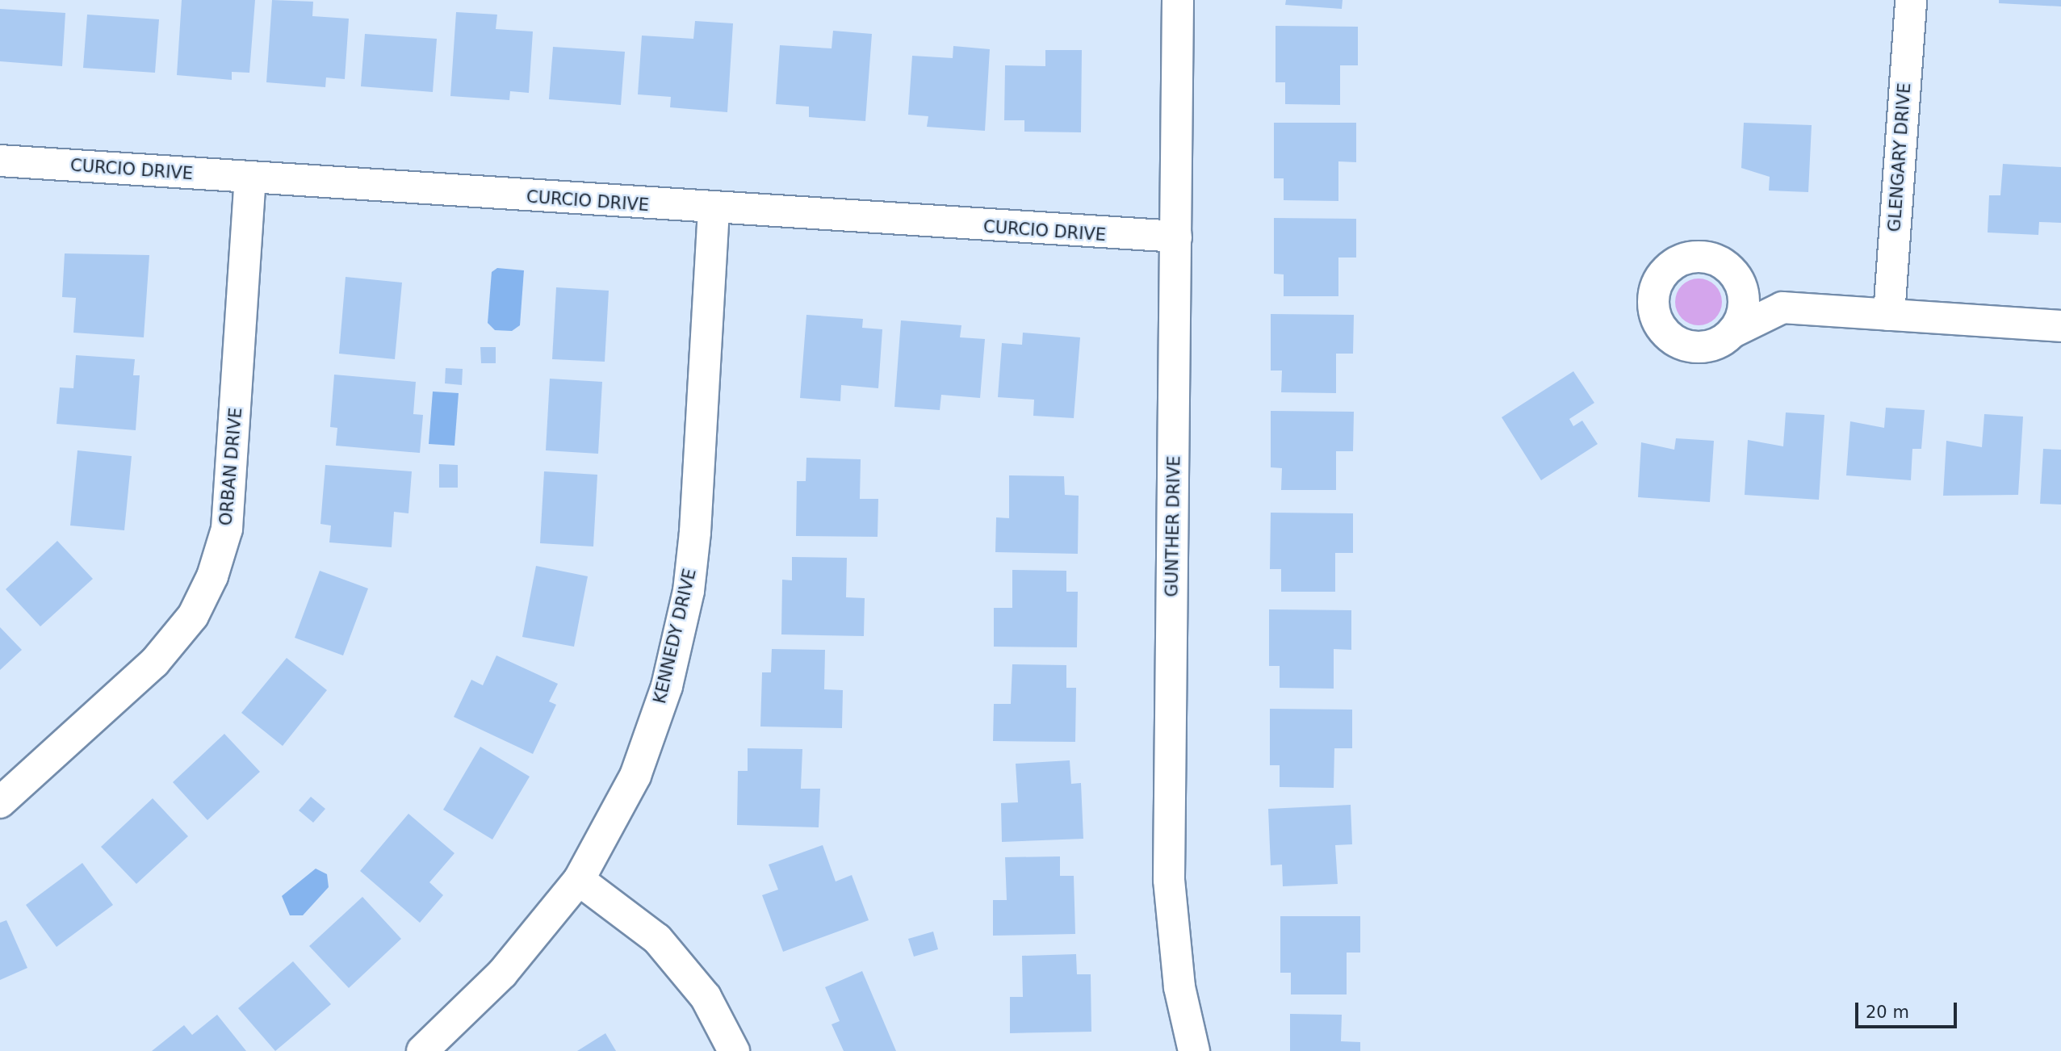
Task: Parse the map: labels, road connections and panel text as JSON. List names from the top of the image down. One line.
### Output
{"streets":{"street":["GLENGARY DRIVE","CURCIO DRIVE","ORBAN DRIVE","GUNTHER DRIVE","KENNEDY DRIVE"]},"crossings":[["CURCIO DRIVE","ORBAN DRIVE"],["CURCIO DRIVE","GUNTHER DRIVE"],["CURCIO DRIVE","KENNEDY DRIVE"]],"scale_bar":"20 m"}
